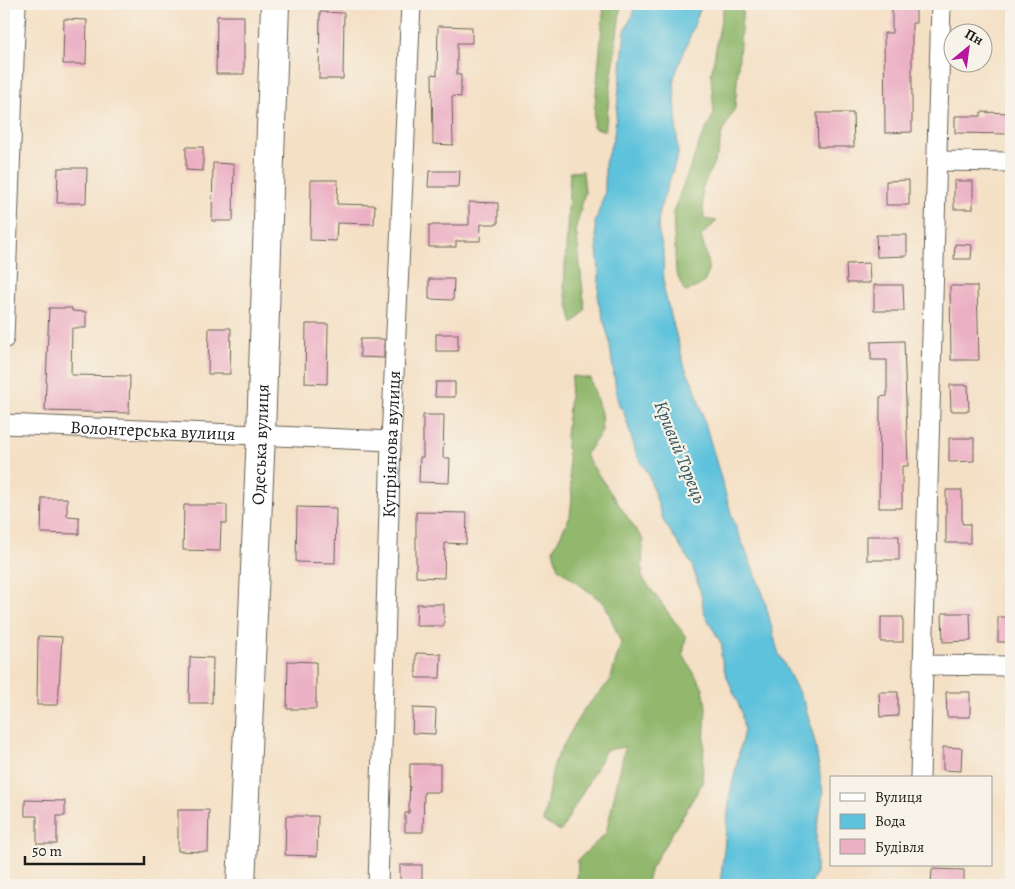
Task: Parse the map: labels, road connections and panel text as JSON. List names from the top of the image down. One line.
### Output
{"streets":{"street":["Волонтерська вулиця","Купріянова вулиця","Одеська вулиця"]},"crossings":[["Волонтерська вулиця","Купріянова вулиця"],["Волонтерська вулиця","Одеська вулиця"]],"water":["Кривий Торець"],"legend":["Вулиця","Вода","Будівля"],"scale_bar":"50 m","north":"top right"}
